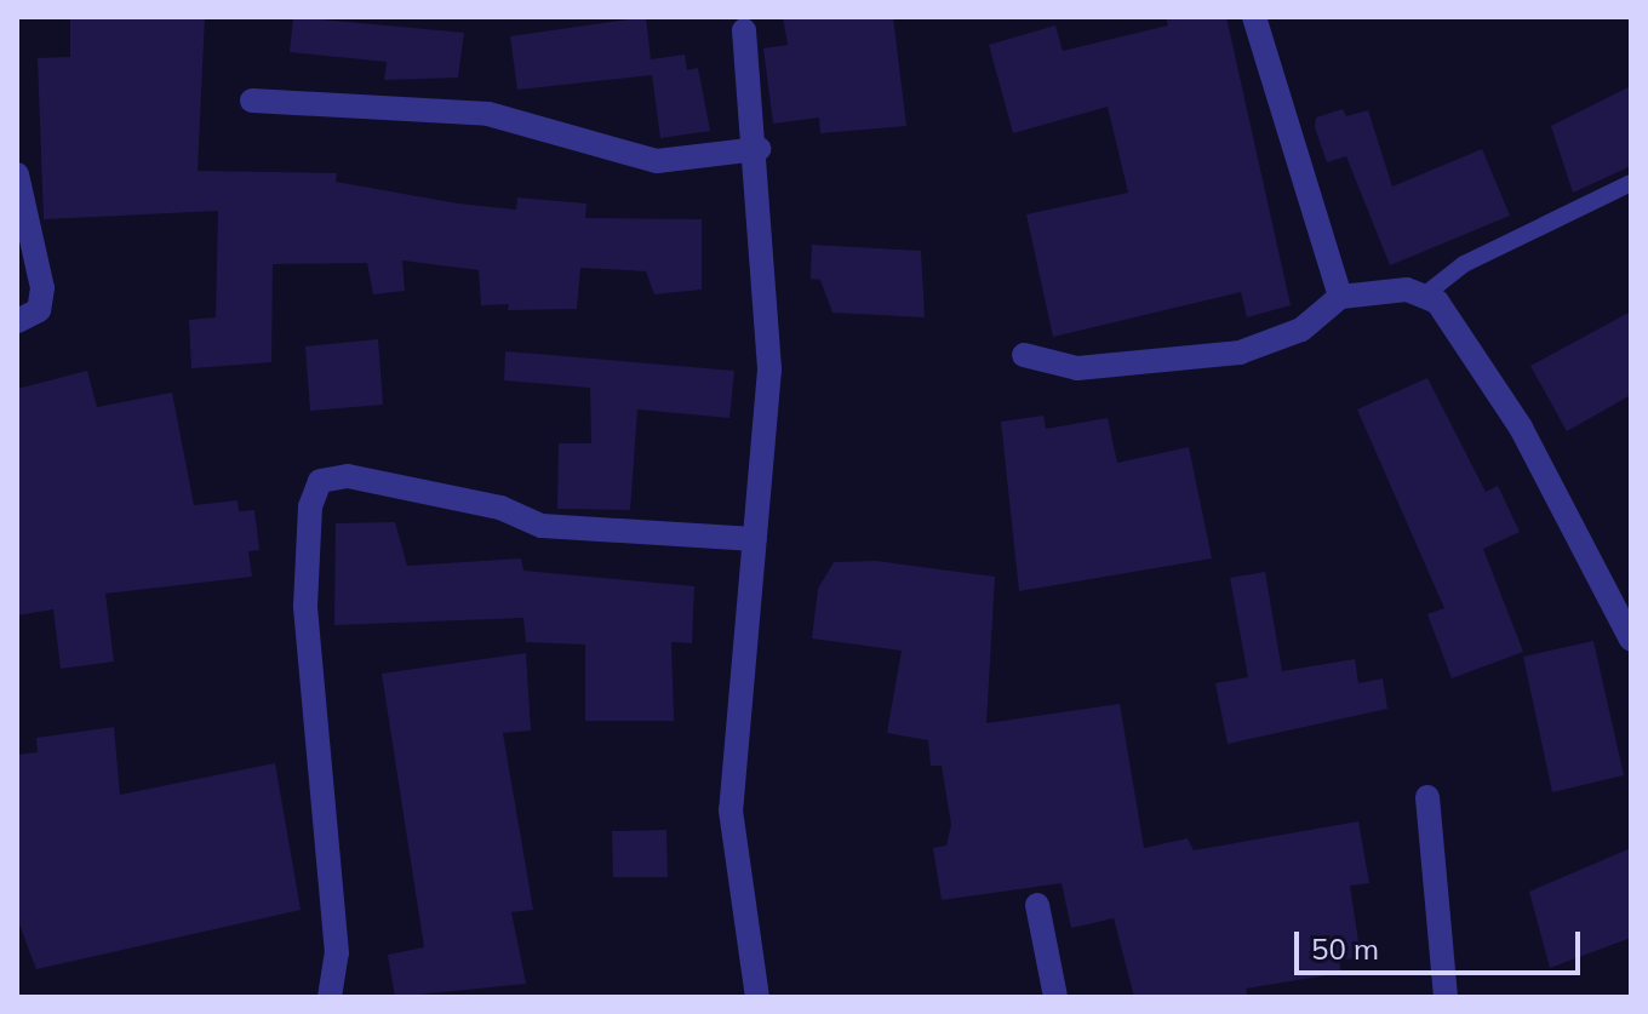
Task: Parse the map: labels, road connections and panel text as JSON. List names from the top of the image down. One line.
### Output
{"scale_bar":"50 m"}
